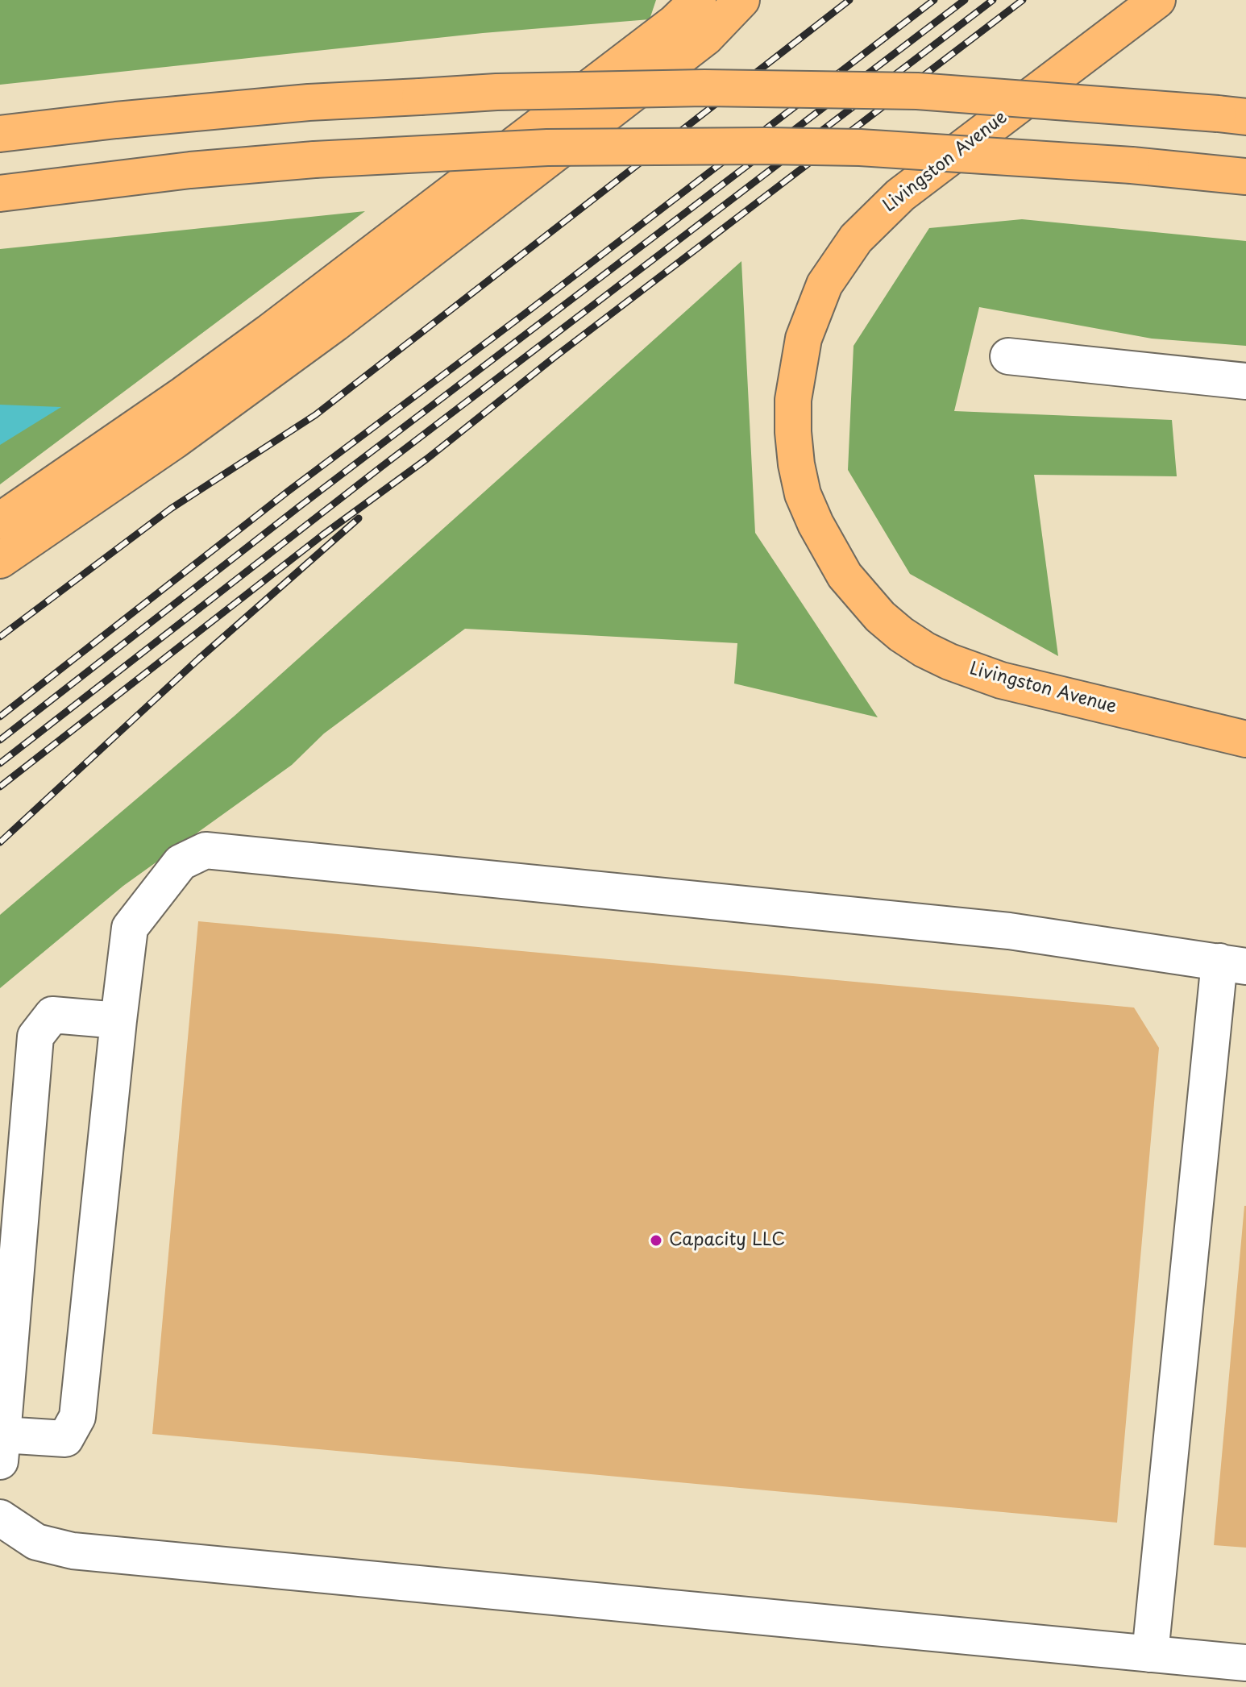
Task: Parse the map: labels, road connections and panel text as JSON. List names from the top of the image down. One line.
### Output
{"streets":{"main road":["Livingston Avenue"]},"places":["Capacity LLC"]}
